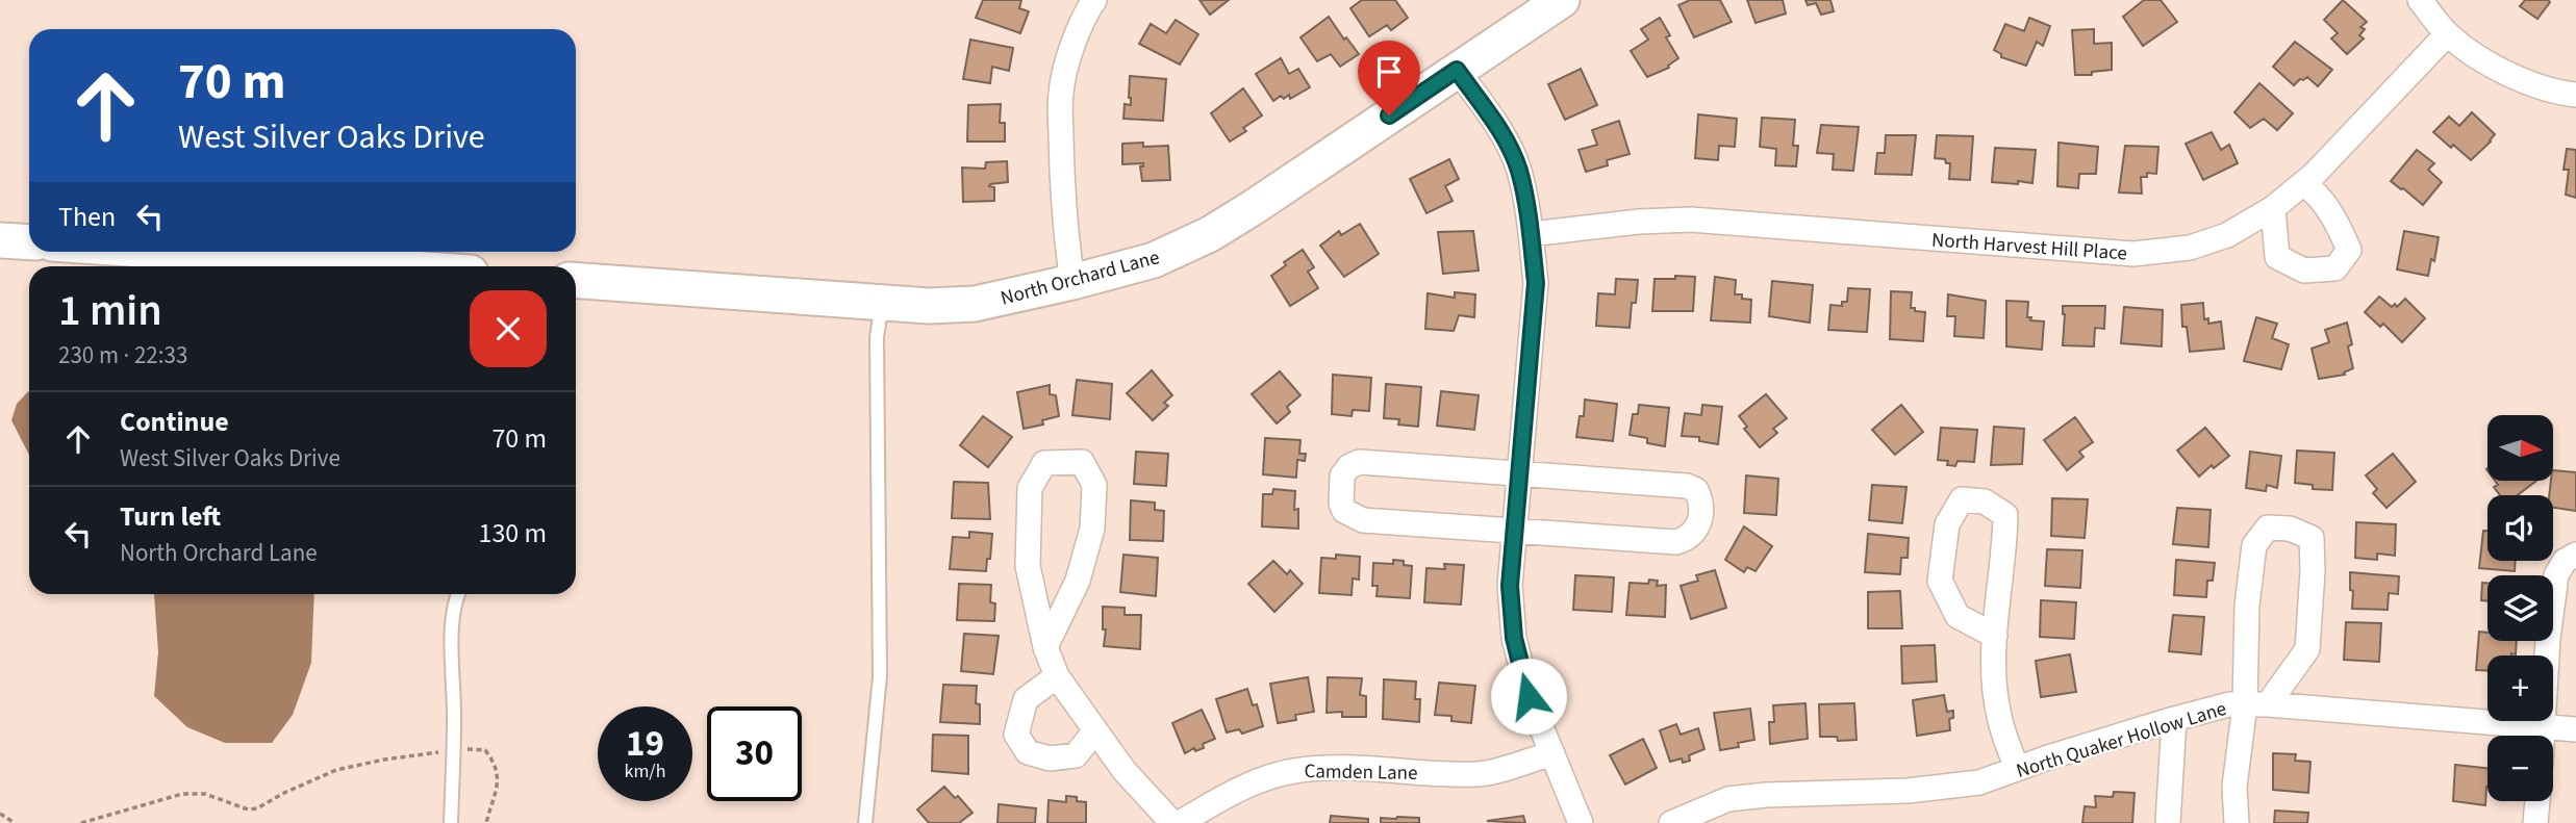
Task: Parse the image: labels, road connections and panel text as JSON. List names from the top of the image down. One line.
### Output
{"streets":{"street":["North Harvest Hill Place","North Orchard Lane","North Quaker Hollow Lane","Camden Lane"]},"north":"right","page":{"turn":["70 m","West Silver Oaks Drive"],"then":"Then","heading":["1 min","230 m · 22:33"],"list":[{"name":"Continue","note":"West Silver Oaks Drive","value":"70 m"},{"name":"Turn left","note":"North Orchard Lane","value":"130 m"}],"map_buttons":["+","−"],"speed":"19 km/h","limit":"30"}}
